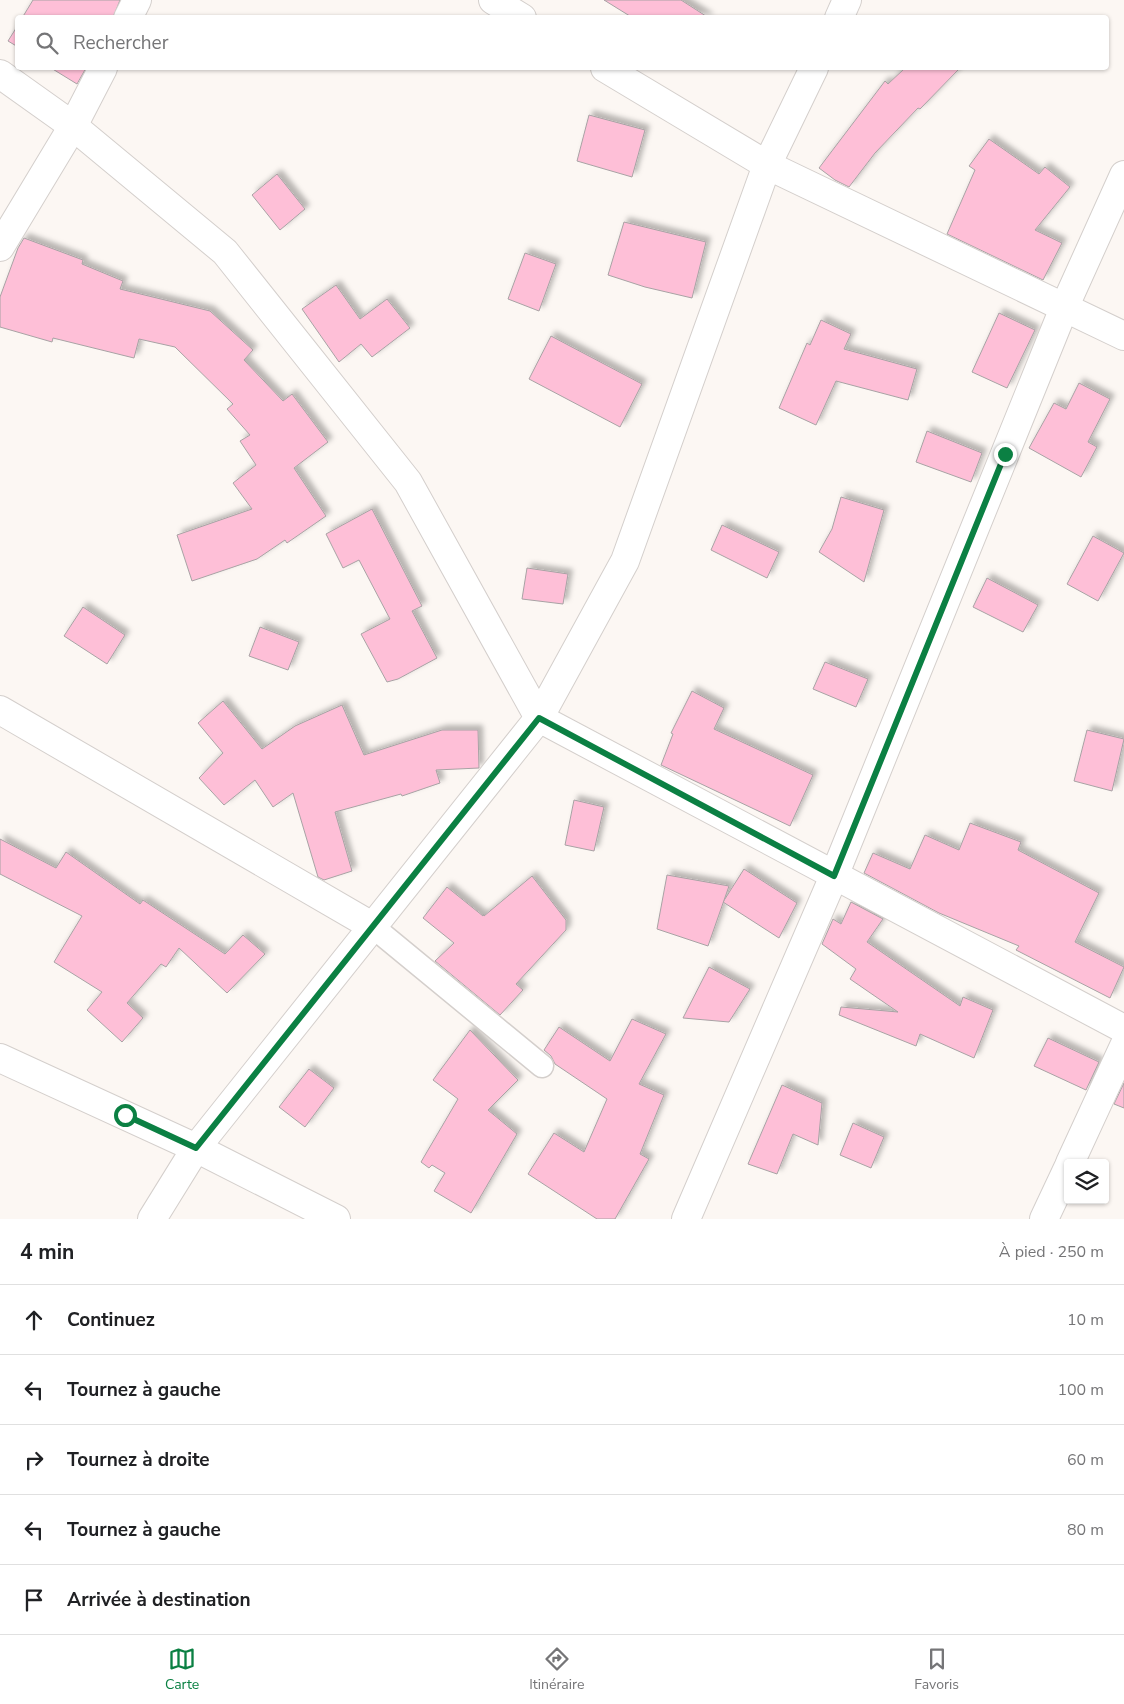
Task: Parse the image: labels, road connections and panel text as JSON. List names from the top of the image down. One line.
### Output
{"page":{"search":"Rechercher","heading":["4 min","À pied · 250 m"],"list":[["Continuez","10 m"],["Tournez à gauche","100 m"],["Tournez à droite","60 m"],["Tournez à gauche","80 m"],"Arrivée à destination"],"nav":["Carte","Itinéraire","Favoris"]}}
